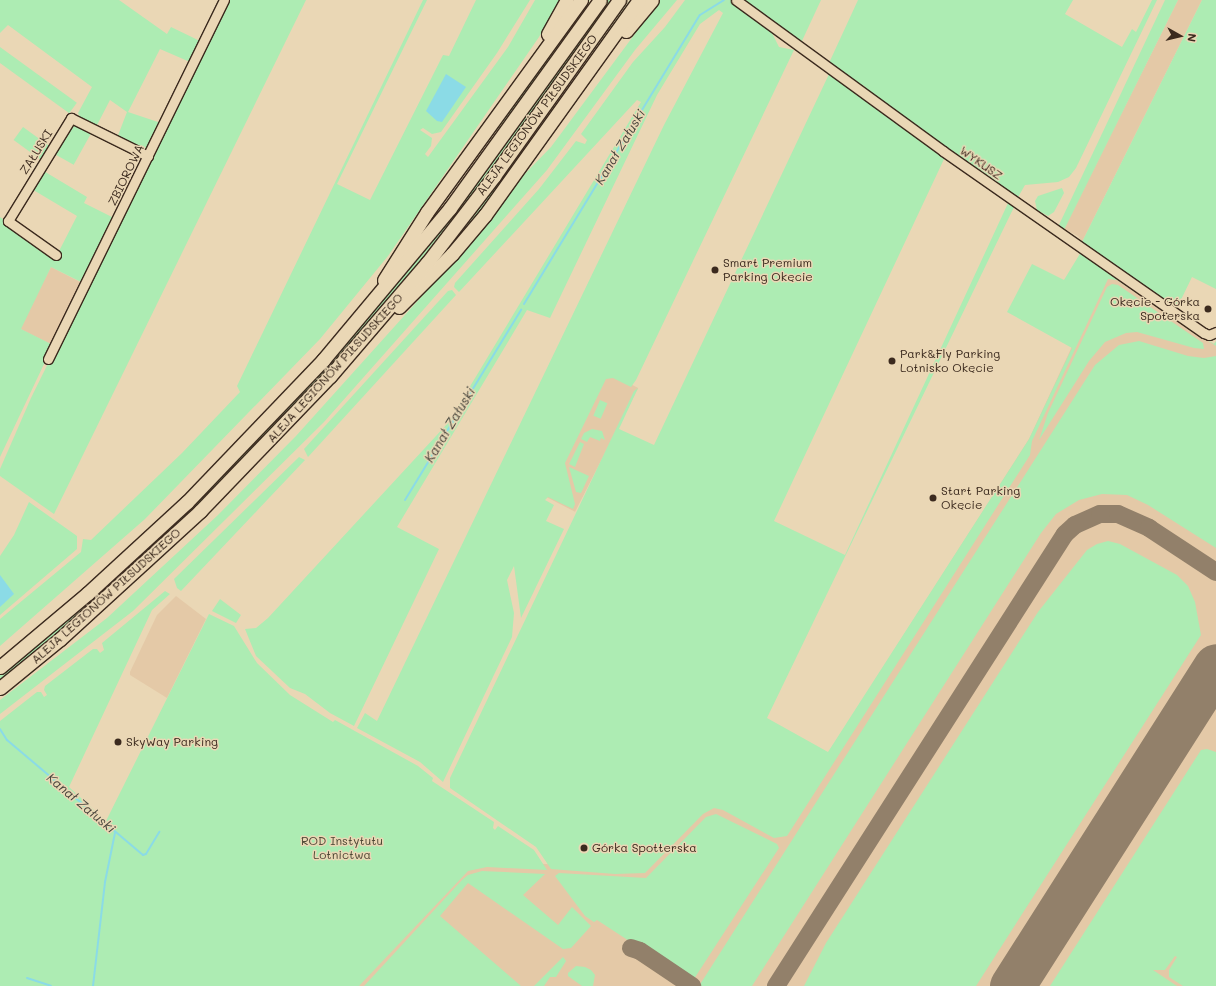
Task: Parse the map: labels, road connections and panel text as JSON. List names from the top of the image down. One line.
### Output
{"streets":{"highway":["ALEJA LEGIONÓW PIŁSUDSKIEGO"],"street":["ZAŁUSKI","WYKUSZ","ZBIOROWA"]},"crossings":[["ZAŁUSKI","ZBIOROWA"]],"water":["Kanał Załuski"],"parks":["ROD Instytutu Lotnictwa"],"places":["Smart Premium Parking Okęcie","Okęcie - Górka Spoterska","Park&Fly Parking Lotnisko Okęcie","Start Parking Okęcie","SkyWay Parking","Górka Spotterska"],"north":"right"}
